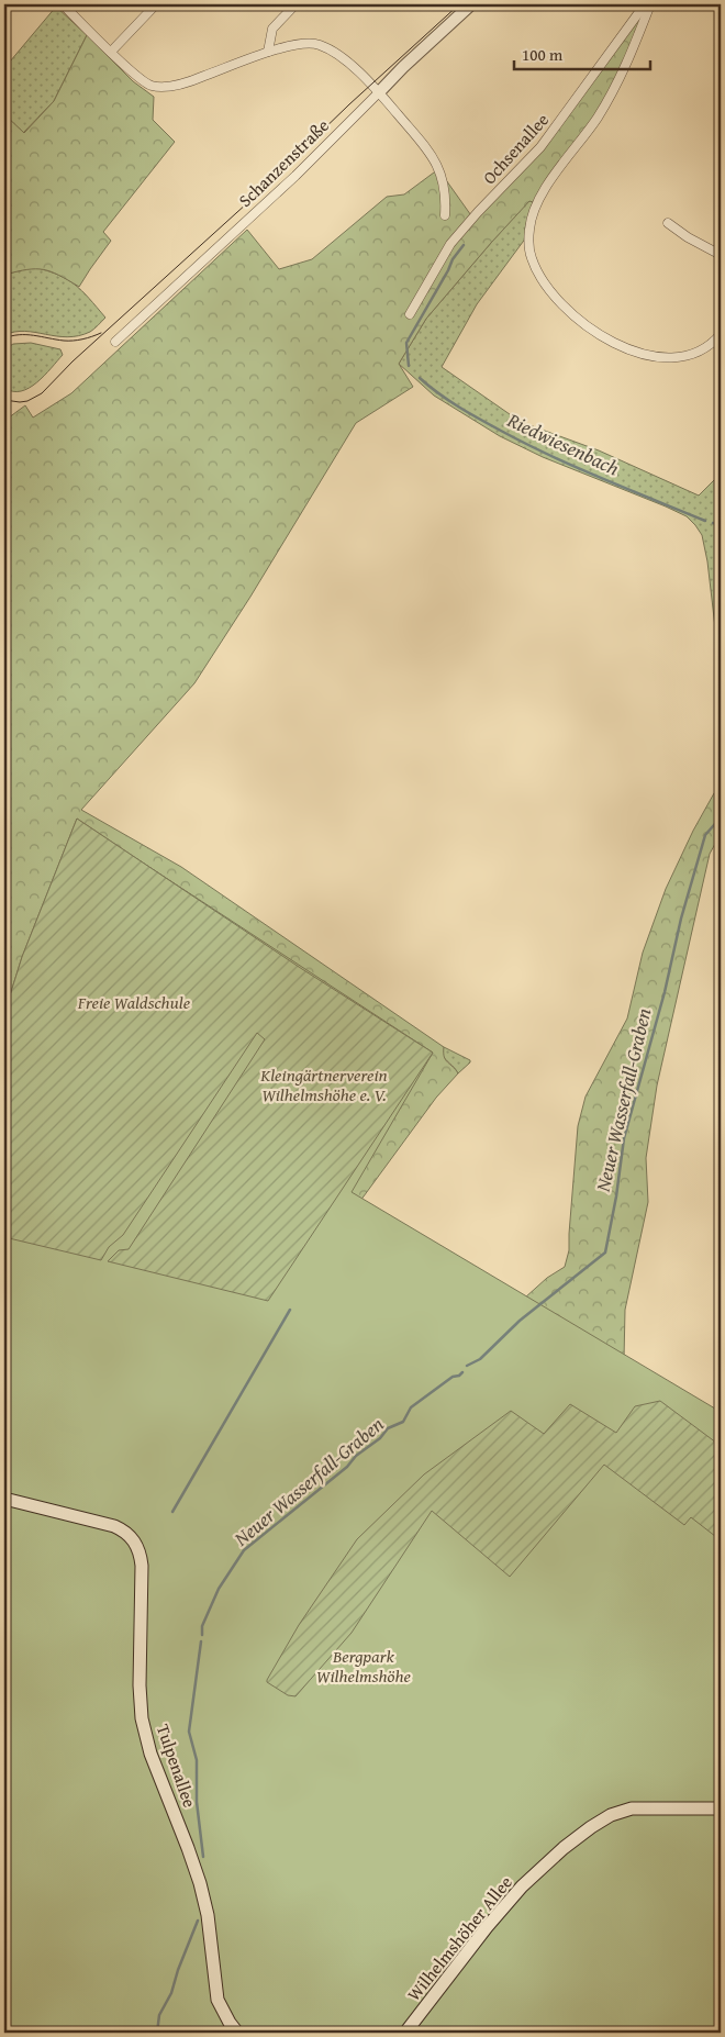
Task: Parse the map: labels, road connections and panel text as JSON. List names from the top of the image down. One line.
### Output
{"streets":{"main road":["Tulpenallee","Wilhelmshöher Allee"],"street":["Ochsenallee","Schanzenstraße"]},"water":["Riedwiesenbach","Neuer Wasserfall-Graben"],"parks":["Freie Waldschule","Kleingärtnerverein Wilhelmshöhe e. V.","Bergpark Wilhelmshöhe"],"scale_bar":"100 m"}
